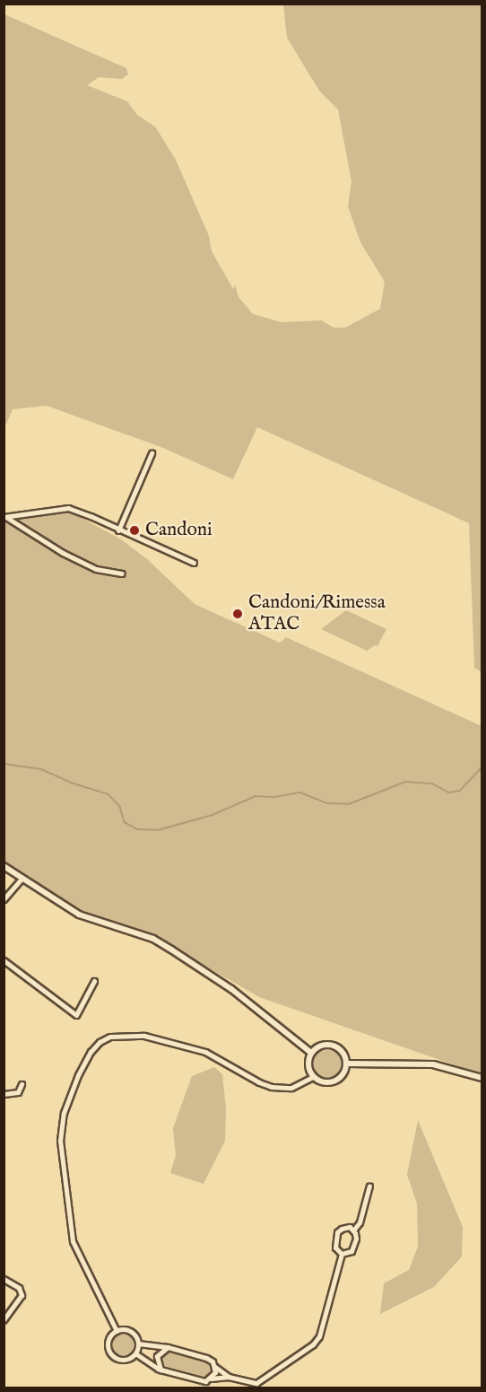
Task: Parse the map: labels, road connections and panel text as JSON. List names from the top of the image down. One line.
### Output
{"places":["Candoni","Candoni/Rimessa ATAC"]}
